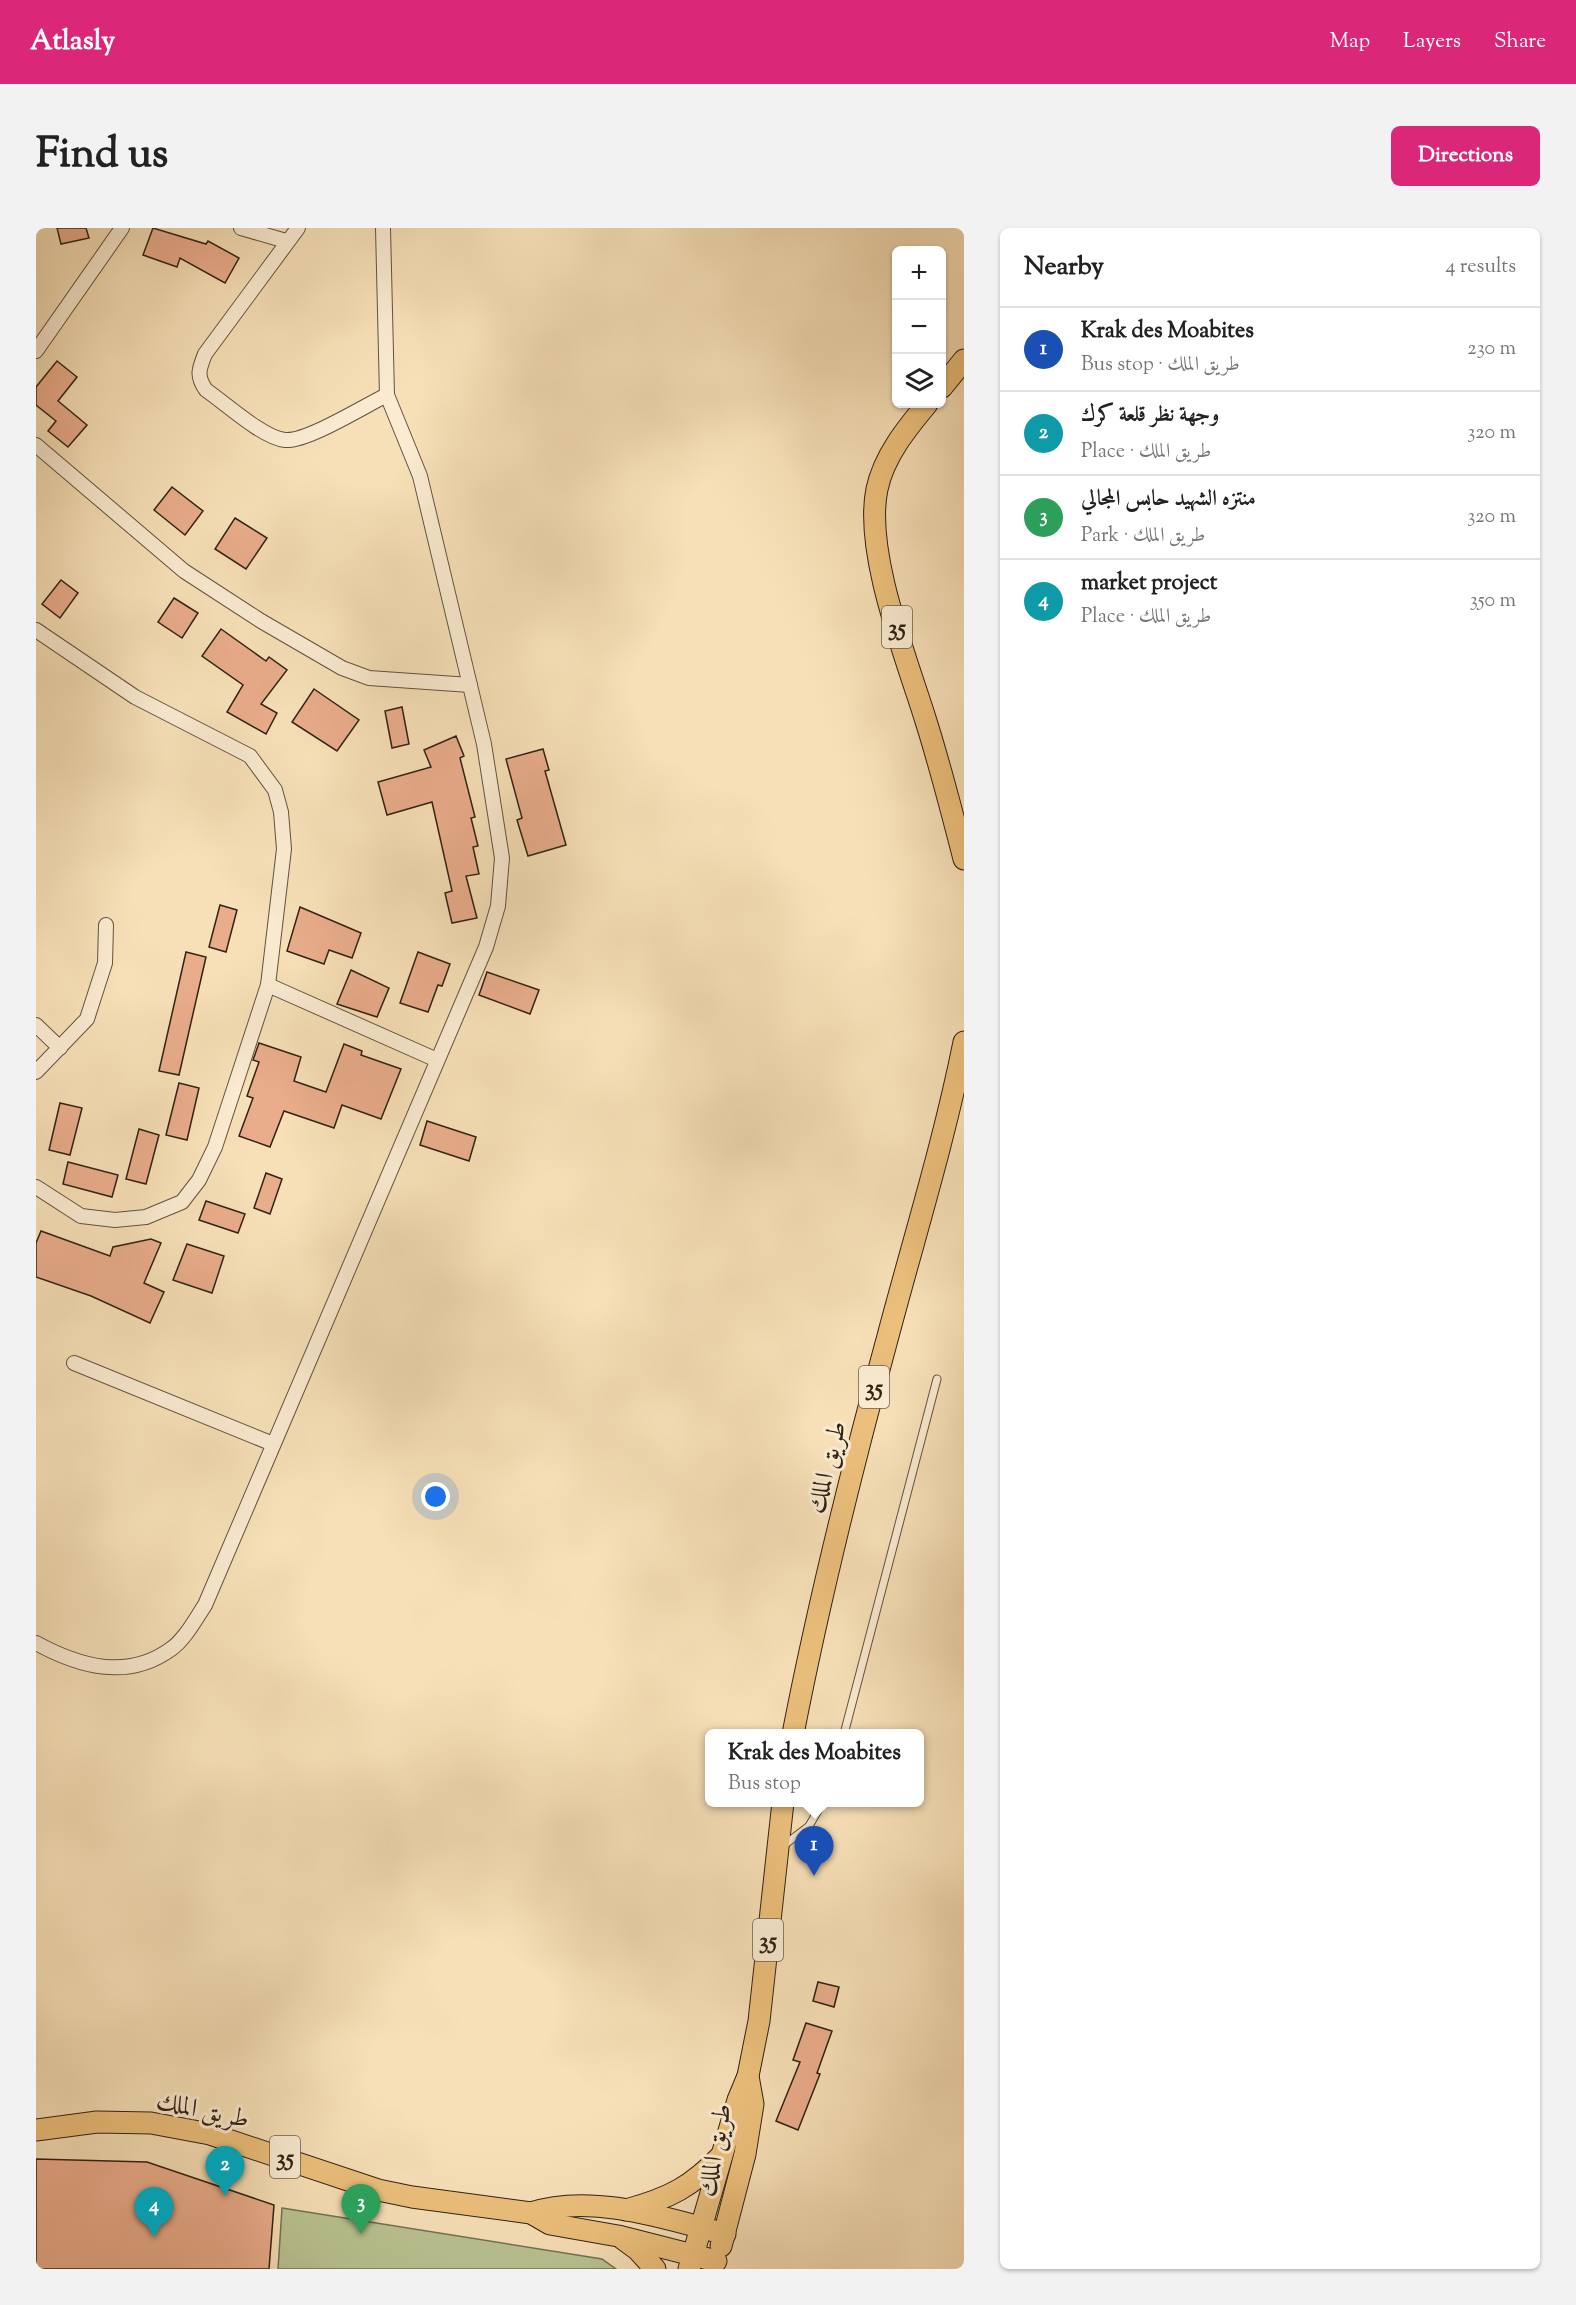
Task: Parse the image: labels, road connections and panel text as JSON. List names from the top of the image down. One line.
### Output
{"streets":{"main road":["35","طريق الملك"]},"page":{"header":"Atlasly","nav":["Map","Layers","Share"],"title":"Find us","buttons":"Directions","heading":["Nearby","4 results"],"map_buttons":["+","−"],"list":[{"mark":"1","name":"Krak des Moabites","note":"Bus stop · طريق الملك","value":"230 m"},{"mark":"2","name":"وجهة نظر قلعة كرك","note":"Place · طريق الملك","value":"320 m"},{"mark":"3","name":"منتزه الشهيد حابس المجالي","note":"Park · طريق الملك","value":"320 m"},{"mark":"4","name":"market project","note":"Place · طريق الملك","value":"350 m"}],"popup":["Krak des Moabites","Bus stop"],"pins":["1","2","3","4"]}}
